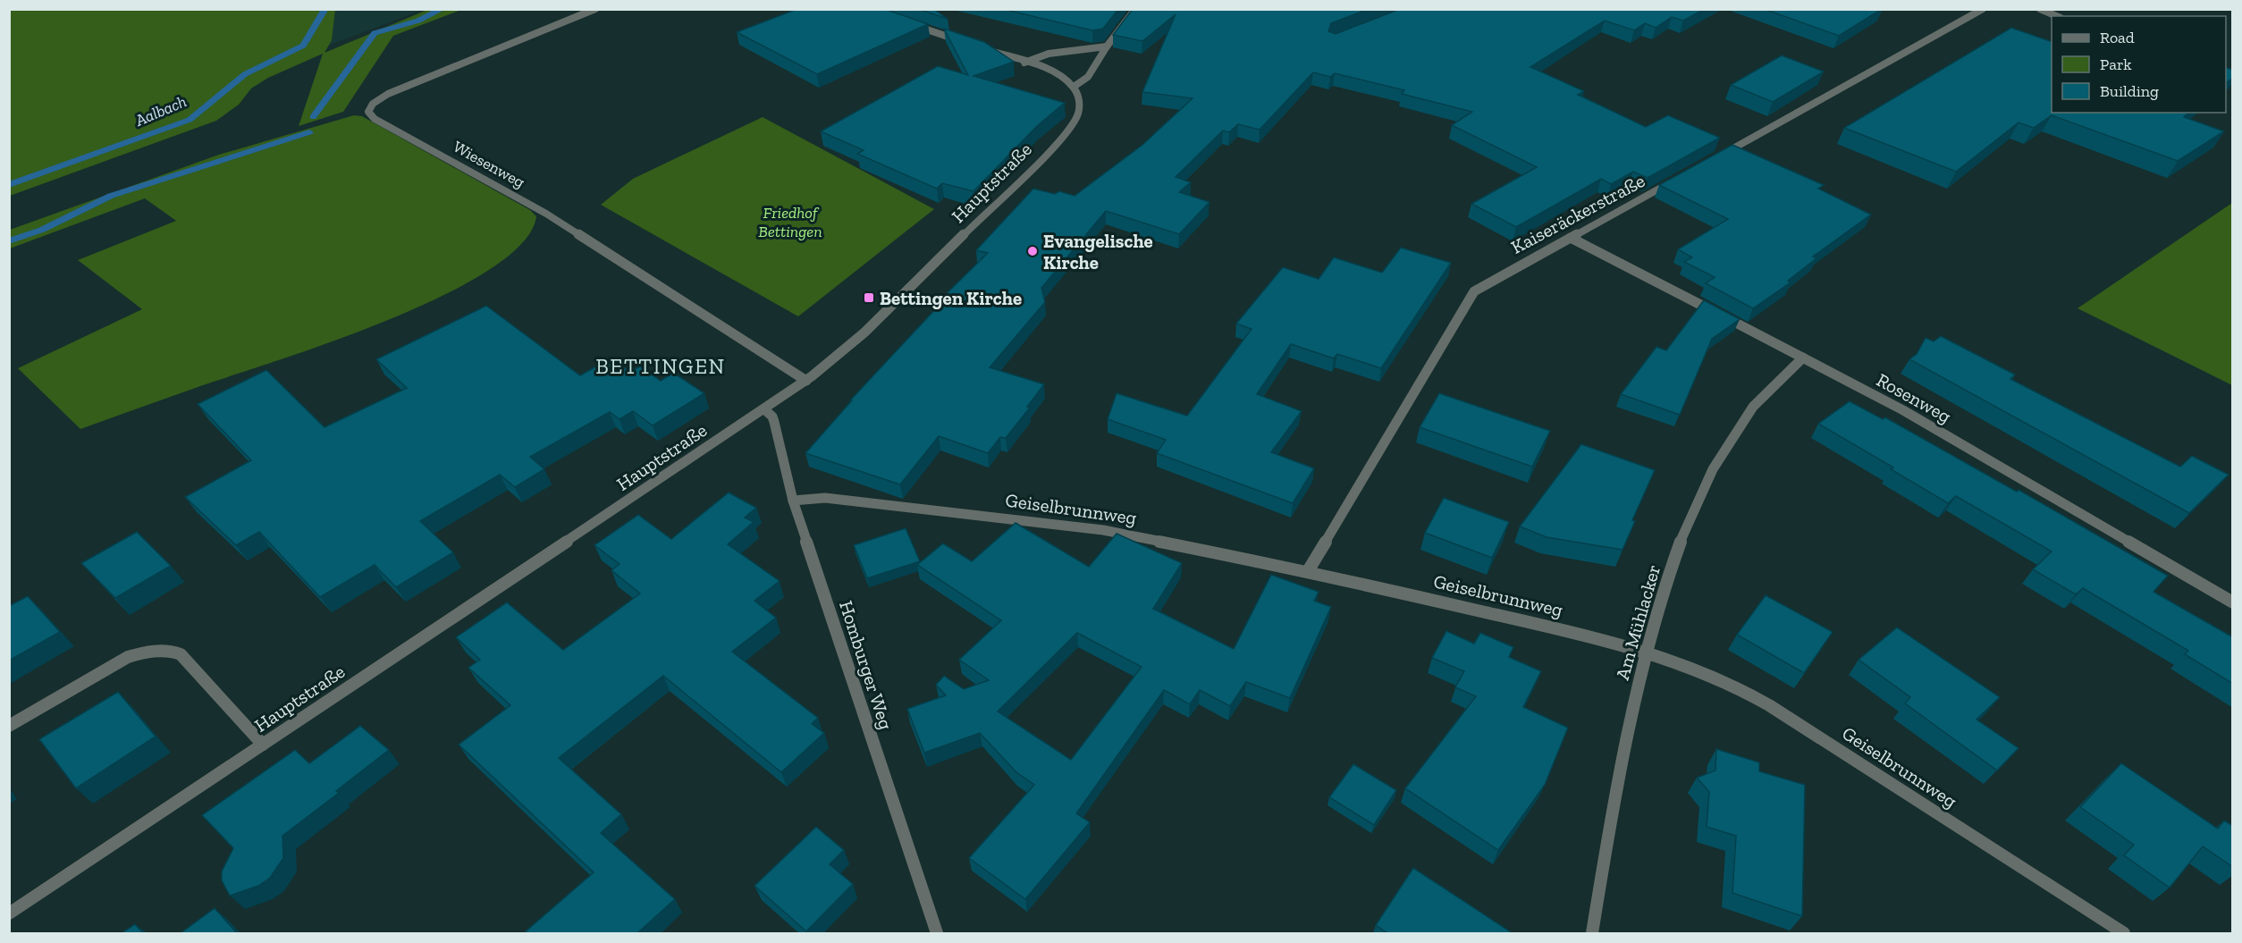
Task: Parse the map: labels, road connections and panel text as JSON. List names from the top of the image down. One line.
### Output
{"streets":{"street":["Wiesenweg","Hauptstraße","Kaiseräckerstraße","Rosenweg","Geiselbrunnweg","Am Mühlacker","Homburger Weg"]},"crossings":[["Wiesenweg","Hauptstraße"],["Hauptstraße","Homburger Weg"],["Kaiseräckerstraße","Rosenweg"],["Kaiseräckerstraße","Geiselbrunnweg"],["Rosenweg","Am Mühlacker"],["Geiselbrunnweg","Am Mühlacker"],["Geiselbrunnweg","Homburger Weg"]],"districts":["BETTINGEN"],"water":["Aalbach"],"parks":["Friedhof Bettingen"],"places":{"other":["Evangelische Kirche"],"transit":["Bettingen Kirche"]},"legend":["Road","Park","Building"]}
